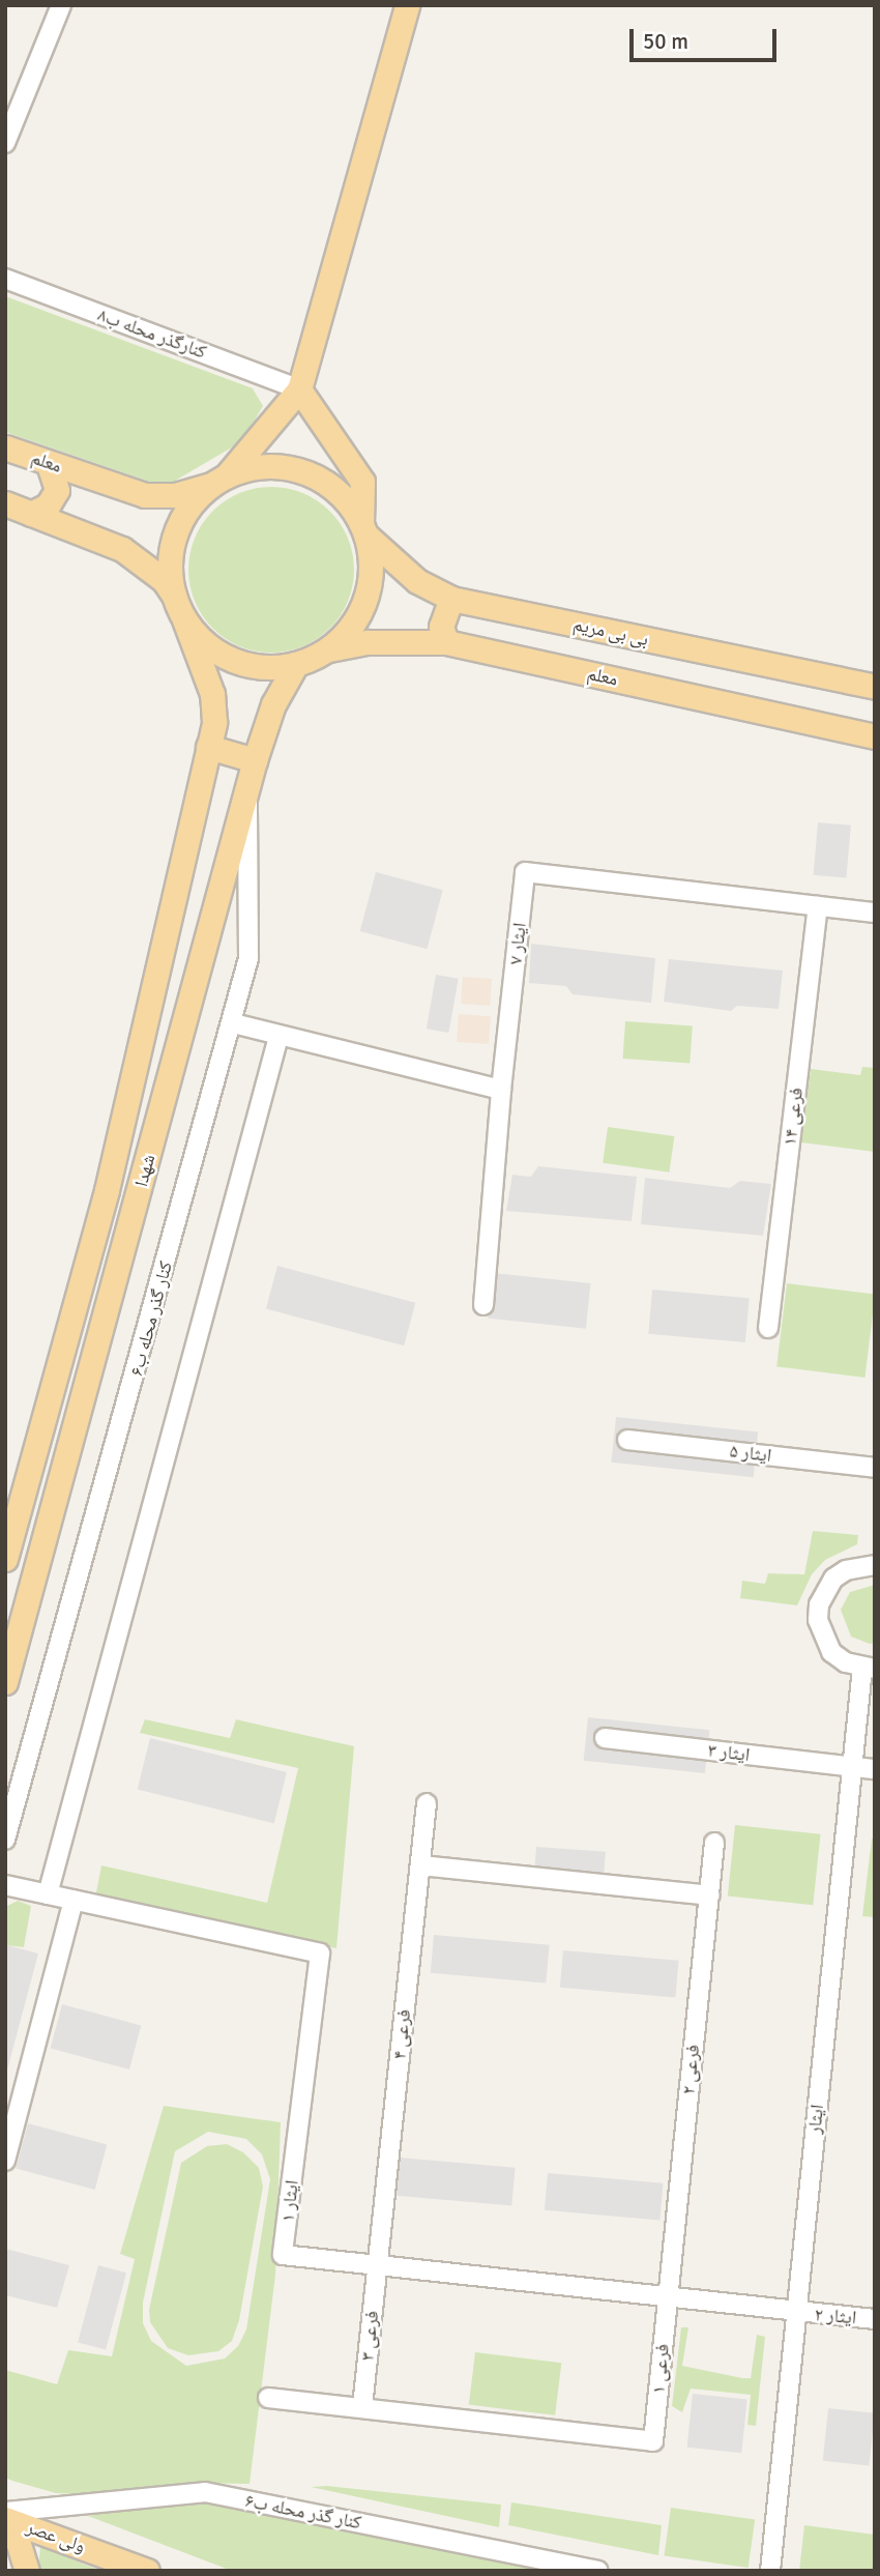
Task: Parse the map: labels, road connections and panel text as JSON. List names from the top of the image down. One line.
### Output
{"streets":{"main road":["معلم","بی بی مریم","شهدا","ولی عصر"],"street":["کنارگذر محله ب۸","ایثار ۷","فرعی ۱۴","کنار گذر محله ب۶","ایثار ۵","ایثار ۳","فرعی ۴","فرعی ۲","ایثار","ایثار ۱","ایثار ۲","فرعی ۳","فرعی ۱"]},"crossings":[["معلم","بی بی مریم"],["معلم","شهدا"],["بی بی مریم","شهدا"],["ایثار ۷","فرعی ۱۴"],["شهدا","کنار گذر محله ب۶"],["ایثار ۳","ایثار"],["فرعی ۴","ایثار ۱"],["فرعی ۴","فرعی ۳"],["فرعی ۲","ایثار ۱"],["فرعی ۲","فرعی ۱"],["ایثار","ایثار ۱"],["ایثار","ایثار ۲"],["ایثار ۱","ایثار ۲"],["ایثار ۱","فرعی ۳"],["ایثار ۱","فرعی ۱"],["فرعی ۳","فرعی ۱"]],"scale_bar":"50 m"}
